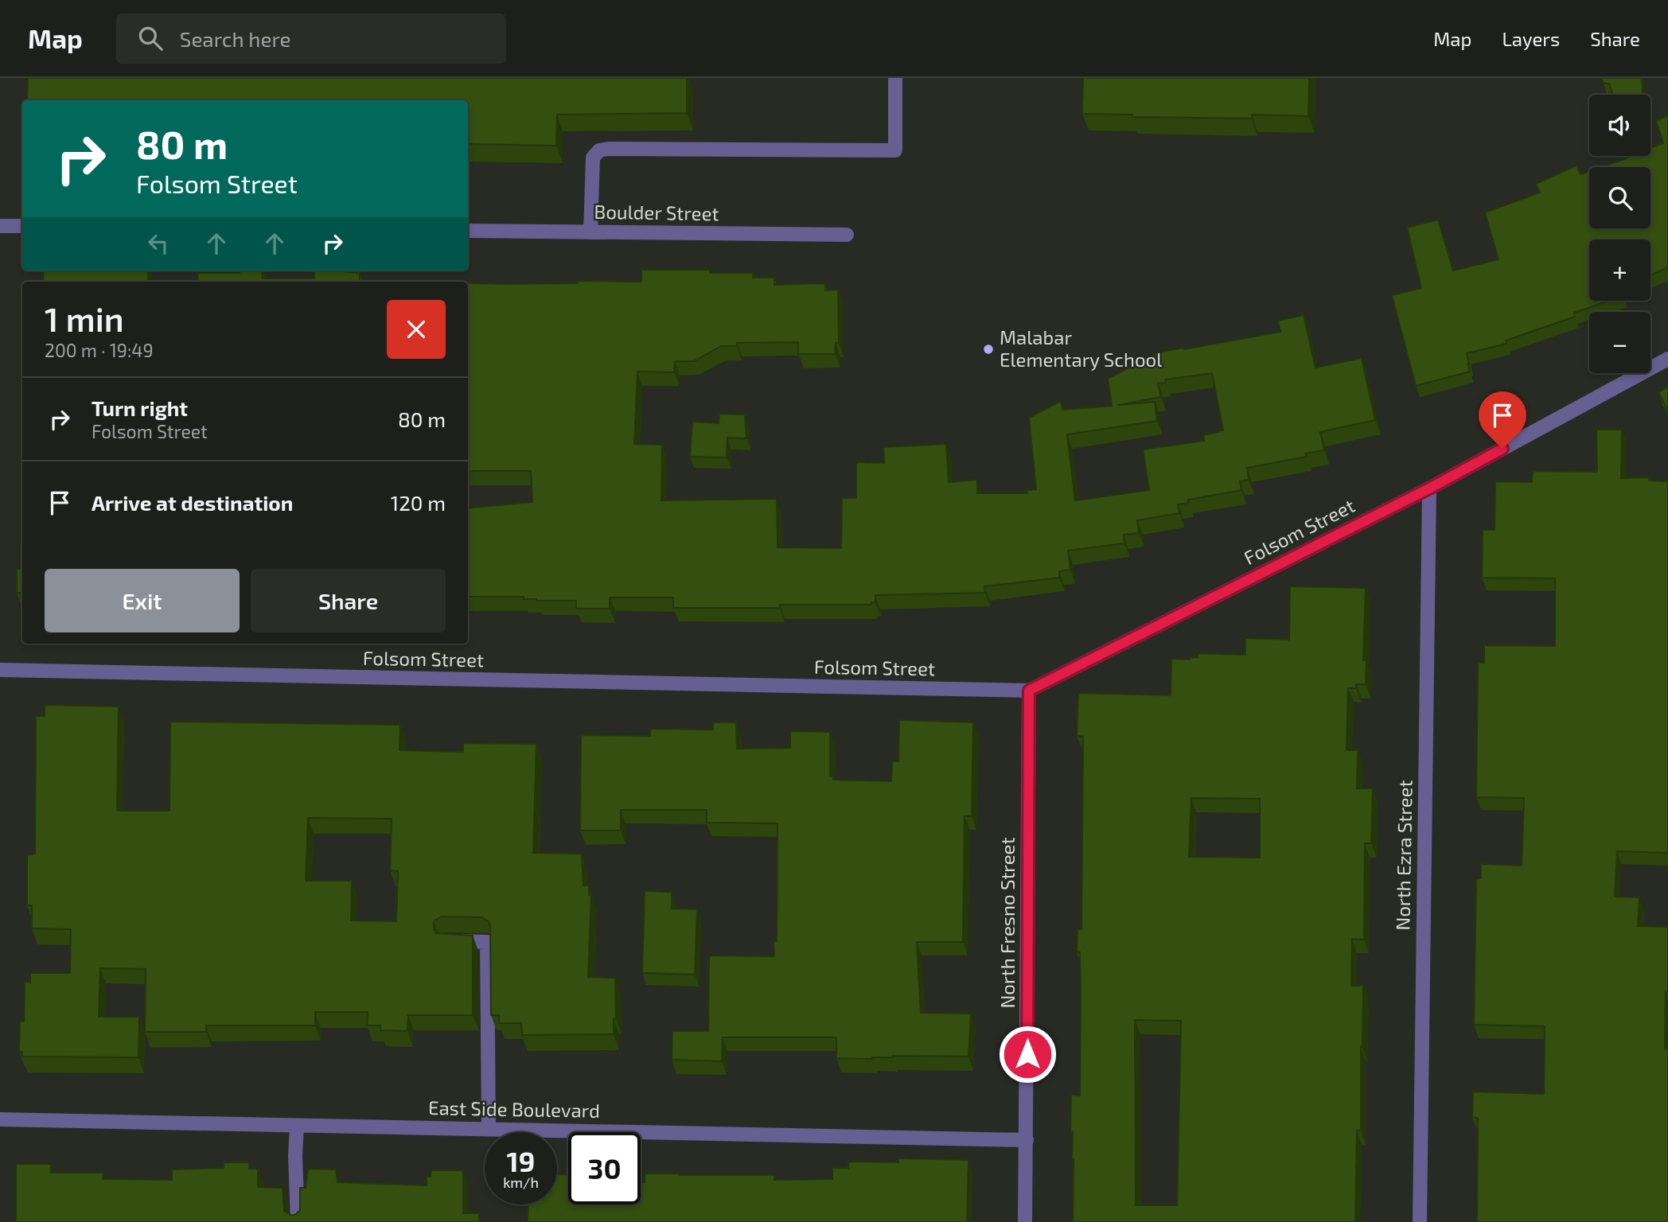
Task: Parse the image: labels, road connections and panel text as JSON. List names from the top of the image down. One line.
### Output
{"streets":{"street":["Boulder Street","Folsom Street","North Ezra Street","North Fresno Street","East Side Boulevard"]},"crossings":[["Folsom Street","North Ezra Street"],["Folsom Street","North Fresno Street"],["North Fresno Street","East Side Boulevard"]],"places":["Malabar Elementary School"],"page":{"header":"Map","search":"Search here","nav":["Map","Layers","Share"],"map_buttons":["+","−"],"turn":["80 m","Folsom Street"],"heading":["1 min","200 m · 19:49"],"list":[{"name":"Turn right","note":"Folsom Street","value":"80 m"},{"name":"Arrive at destination","value":"120 m"}],"buttons":["Exit","Share"],"speed":"19 km/h","limit":"30"}}
